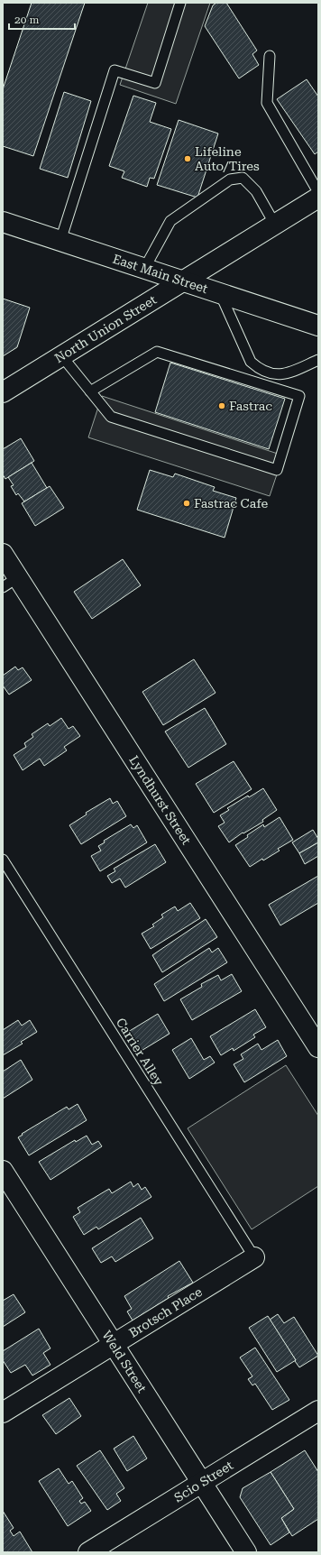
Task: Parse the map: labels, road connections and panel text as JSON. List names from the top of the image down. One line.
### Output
{"streets":{"street":["East Main Street","North Union Street","Lyndhurst Street","Brotsch Place","Weld Street","Scio Street"],"lane":["Carrier Alley"]},"crossings":[["East Main Street","North Union Street"],["Carrier Alley","Brotsch Place"],["Brotsch Place","Weld Street"],["Weld Street","Scio Street"]],"places":["Lifeline Auto/Tires","Fastrac","Fastrac Cafe"],"scale_bar":"20 m"}
